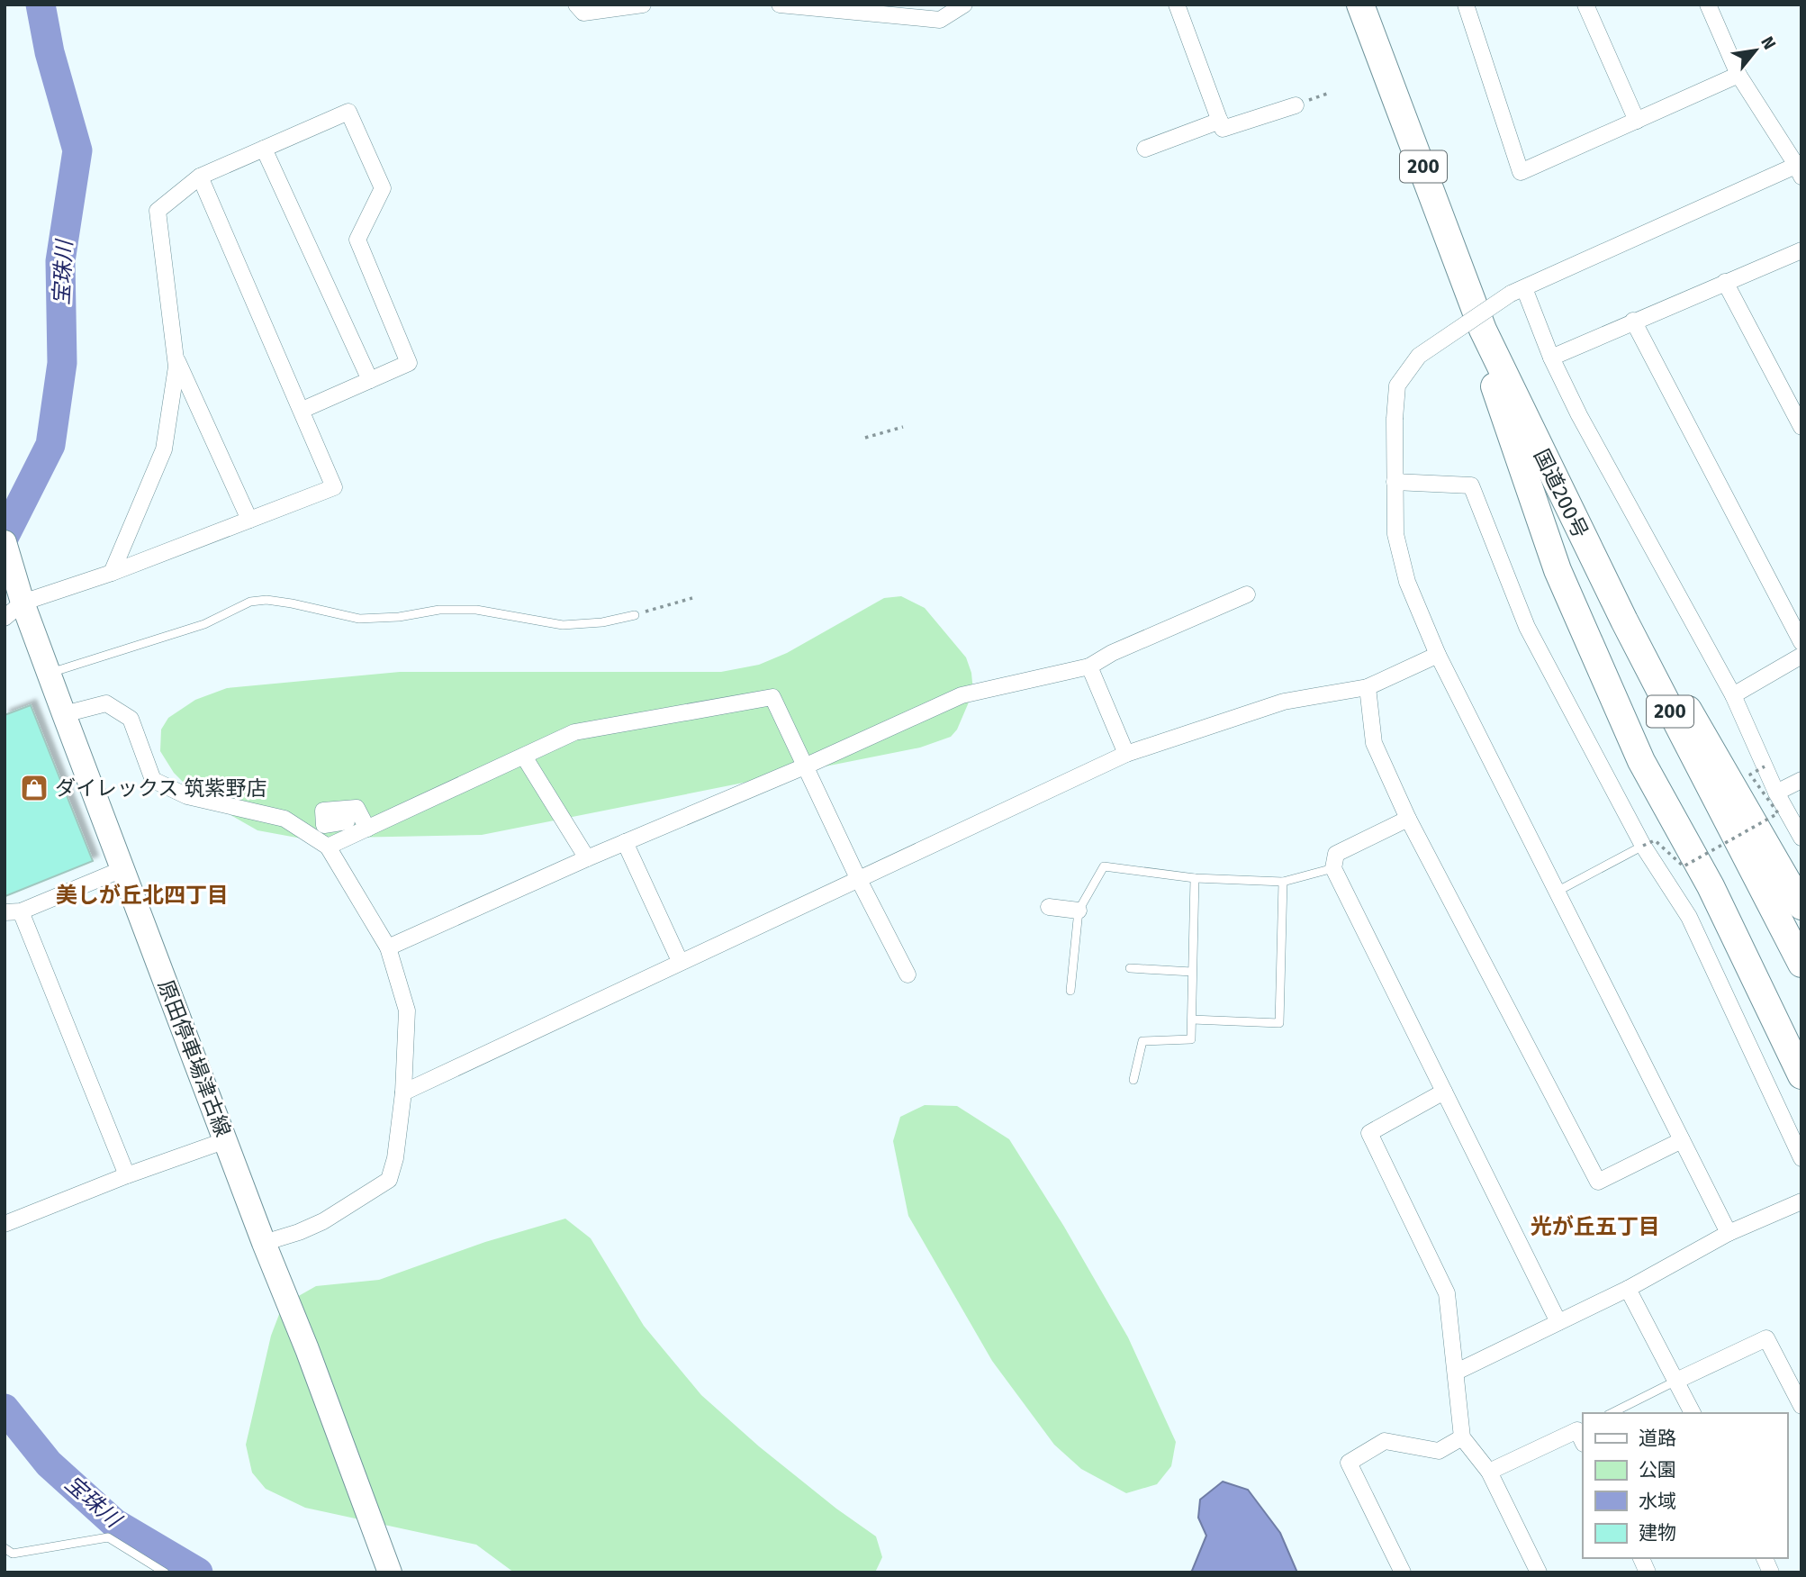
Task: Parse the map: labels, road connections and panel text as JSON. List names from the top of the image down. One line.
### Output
{"streets":{"highway":["200","国道200号"],"main road":["原田停車場津古線"]},"districts":["美しが丘北四丁目","光が丘五丁目"],"water":["宝珠川"],"places":{"shop":["ダイレックス 筑紫野店"]},"legend":["道路","公園","水域","建物"],"north":"top right"}
